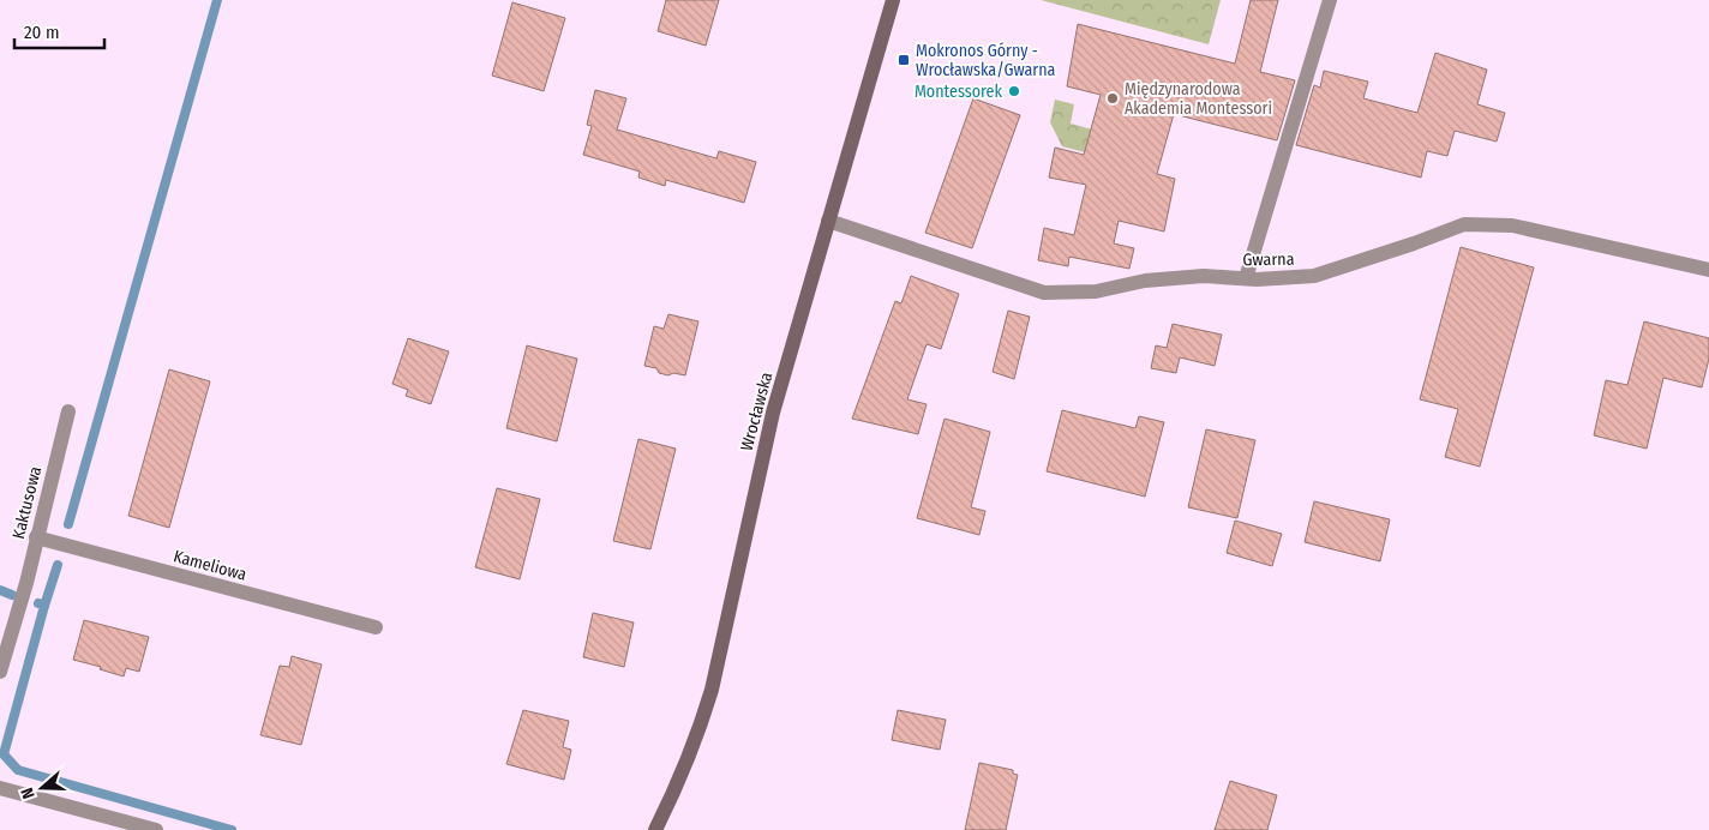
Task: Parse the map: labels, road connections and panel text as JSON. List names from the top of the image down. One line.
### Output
{"streets":{"street":["Gwarna","Wrocławska","Kaktusowa","Kameliowa"]},"crossings":[["Gwarna","Wrocławska"],["Kaktusowa","Kameliowa"]],"places":{"transit":["Mokronos Górny - Wrocławska/Gwarna"],"other":["Montessorek","Międzynarodowa Akademia Montessori"]},"scale_bar":"20 m","north":"left"}
